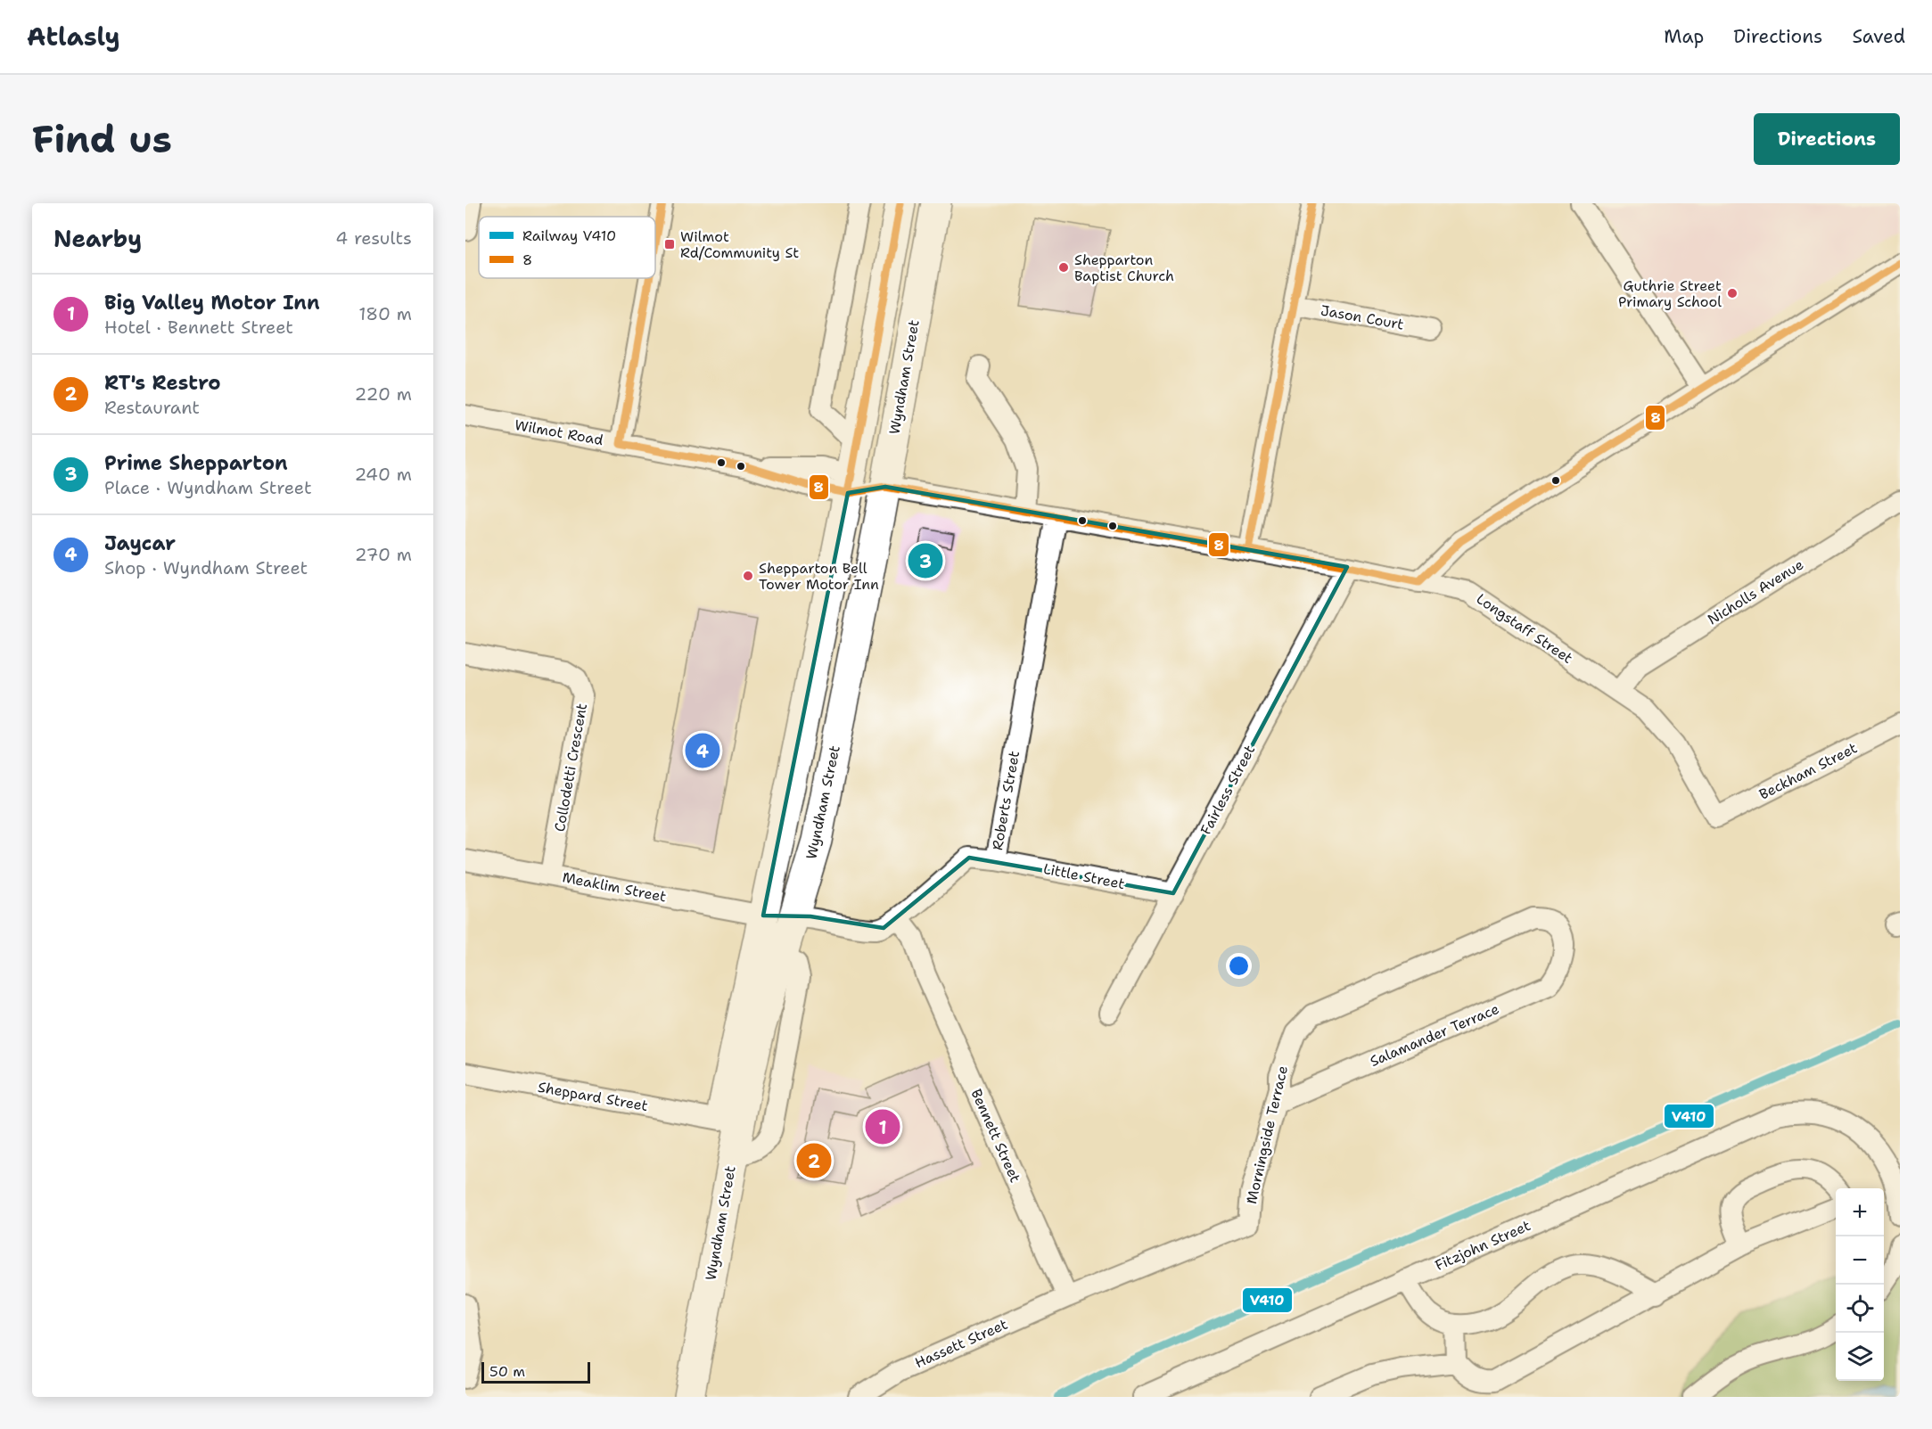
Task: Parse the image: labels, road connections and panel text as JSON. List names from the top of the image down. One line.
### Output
{"streets":{"highway":["Wyndham Street"],"street":["Jason Court","Wilmot Road","Nicholls Avenue","Longstaff Street","Collodetti Crescent","Beckham Street","Fairless Street","Roberts Street","Little Street","Meaklim Street","Salamander Terrace","Sheppard Street","Morningside Terrace","Bennett Street","Fitzjohn Street","Hassett Street"]},"crossings":[["Wyndham Street","Wilmot Road"],["Wyndham Street","Longstaff Street"],["Wyndham Street","Meaklim Street"],["Wyndham Street","Sheppard Street"],["Nicholls Avenue","Longstaff Street"],["Longstaff Street","Beckham Street"],["Longstaff Street","Fairless Street"],["Longstaff Street","Roberts Street"],["Collodetti Crescent","Meaklim Street"],["Fairless Street","Little Street"],["Roberts Street","Little Street"],["Roberts Street","Bennett Street"],["Salamander Terrace","Morningside Terrace"],["Morningside Terrace","Bennett Street"],["Morningside Terrace","Hassett Street"],["Bennett Street","Hassett Street"]],"places":{"transit":["Wilmot Rd/Community St"],"other":["Shepparton Baptist Church","Guthrie Street Primary School","Shepparton Bell Tower Motor Inn"]},"lines":["transit line 8","rail line V410"],"legend":["Railway V410","8"],"scale_bar":"50 m","page":{"header":"Atlasly","nav":["Map","Directions","Saved"],"buttons":"Directions","title":"Find us","heading":["Nearby","4 results"],"list":[{"mark":"1","name":"Big Valley Motor Inn","note":"Hotel · Bennett Street","value":"180 m"},{"mark":"2","name":"RT's Restro","note":"Restaurant","value":"220 m"},{"mark":"3","name":"Prime Shepparton","note":"Place · Wyndham Street","value":"240 m"},{"mark":"4","name":"Jaycar","note":"Shop · Wyndham Street","value":"270 m"}],"pins":["3","4","1","2"],"map_buttons":["+","−"],"scale":"50 m"}}
